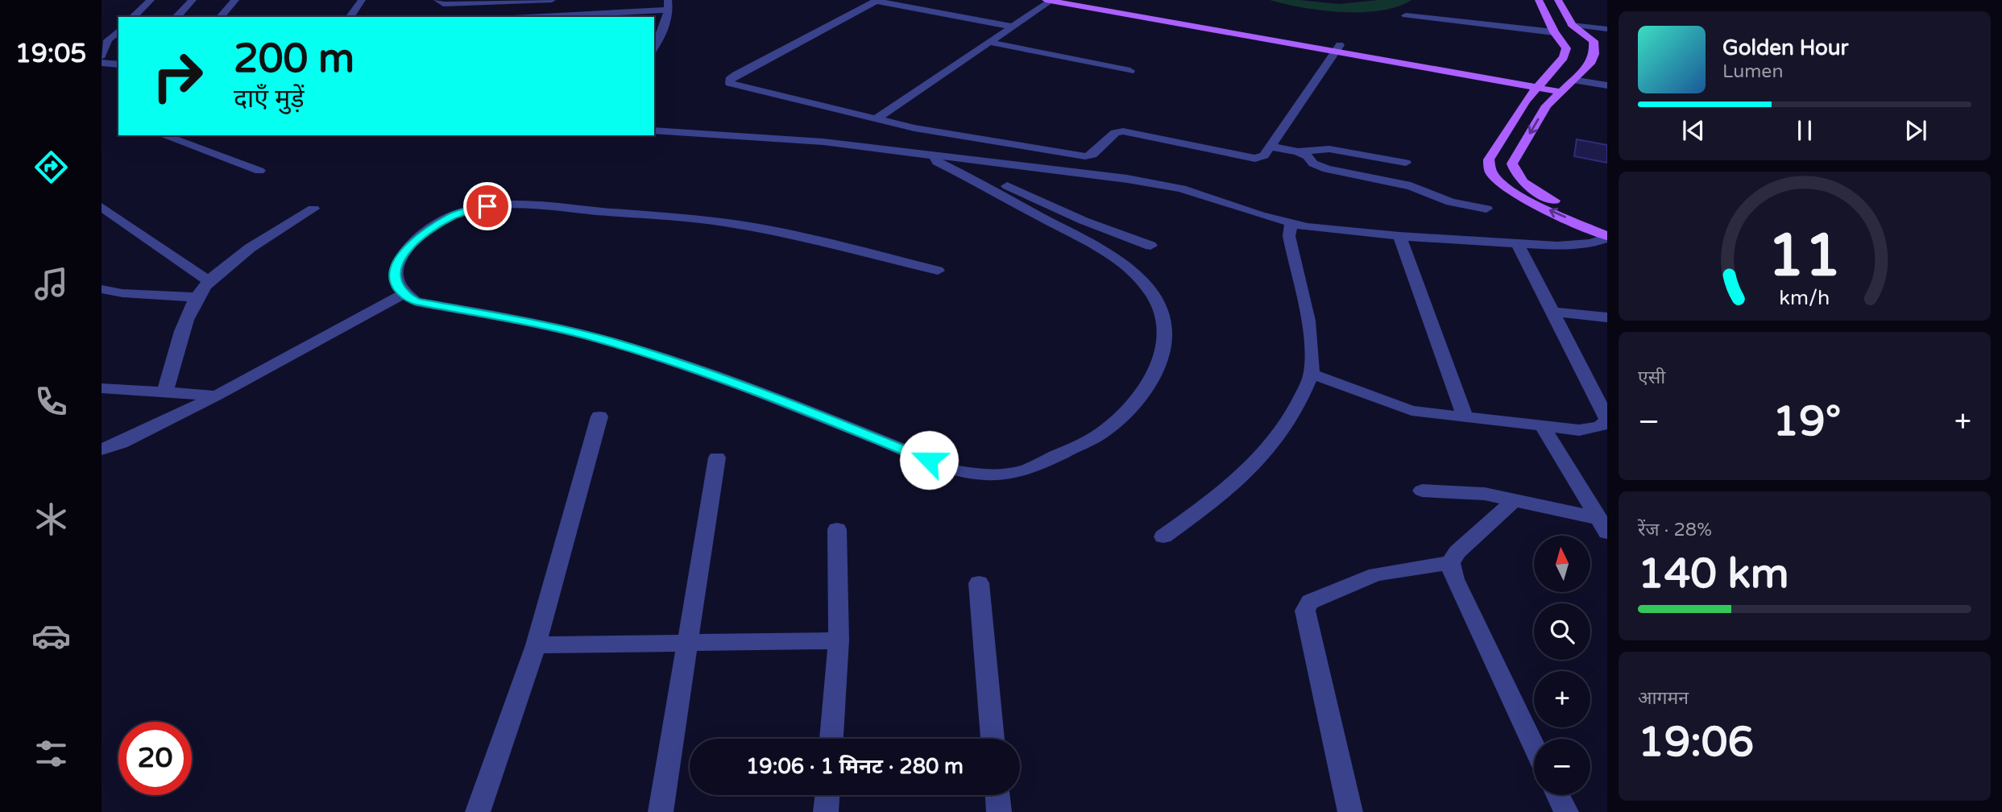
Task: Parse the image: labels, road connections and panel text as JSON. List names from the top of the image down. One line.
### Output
{"north":"top","page":{"tabs":"19:05","turn":["200 m","दाएँ मुड़ें"],"song":["Golden Hour","Lumen"],"tile":["एसी",["रेंज · 28%","140 km"],["आगमन","19:06"]],"heat":["−","19°","+"],"map_buttons":["+","−"],"limit":"20","trip":"19:06 · 1 मिनट · 280 m","gauge":["11","km/h"]}}
